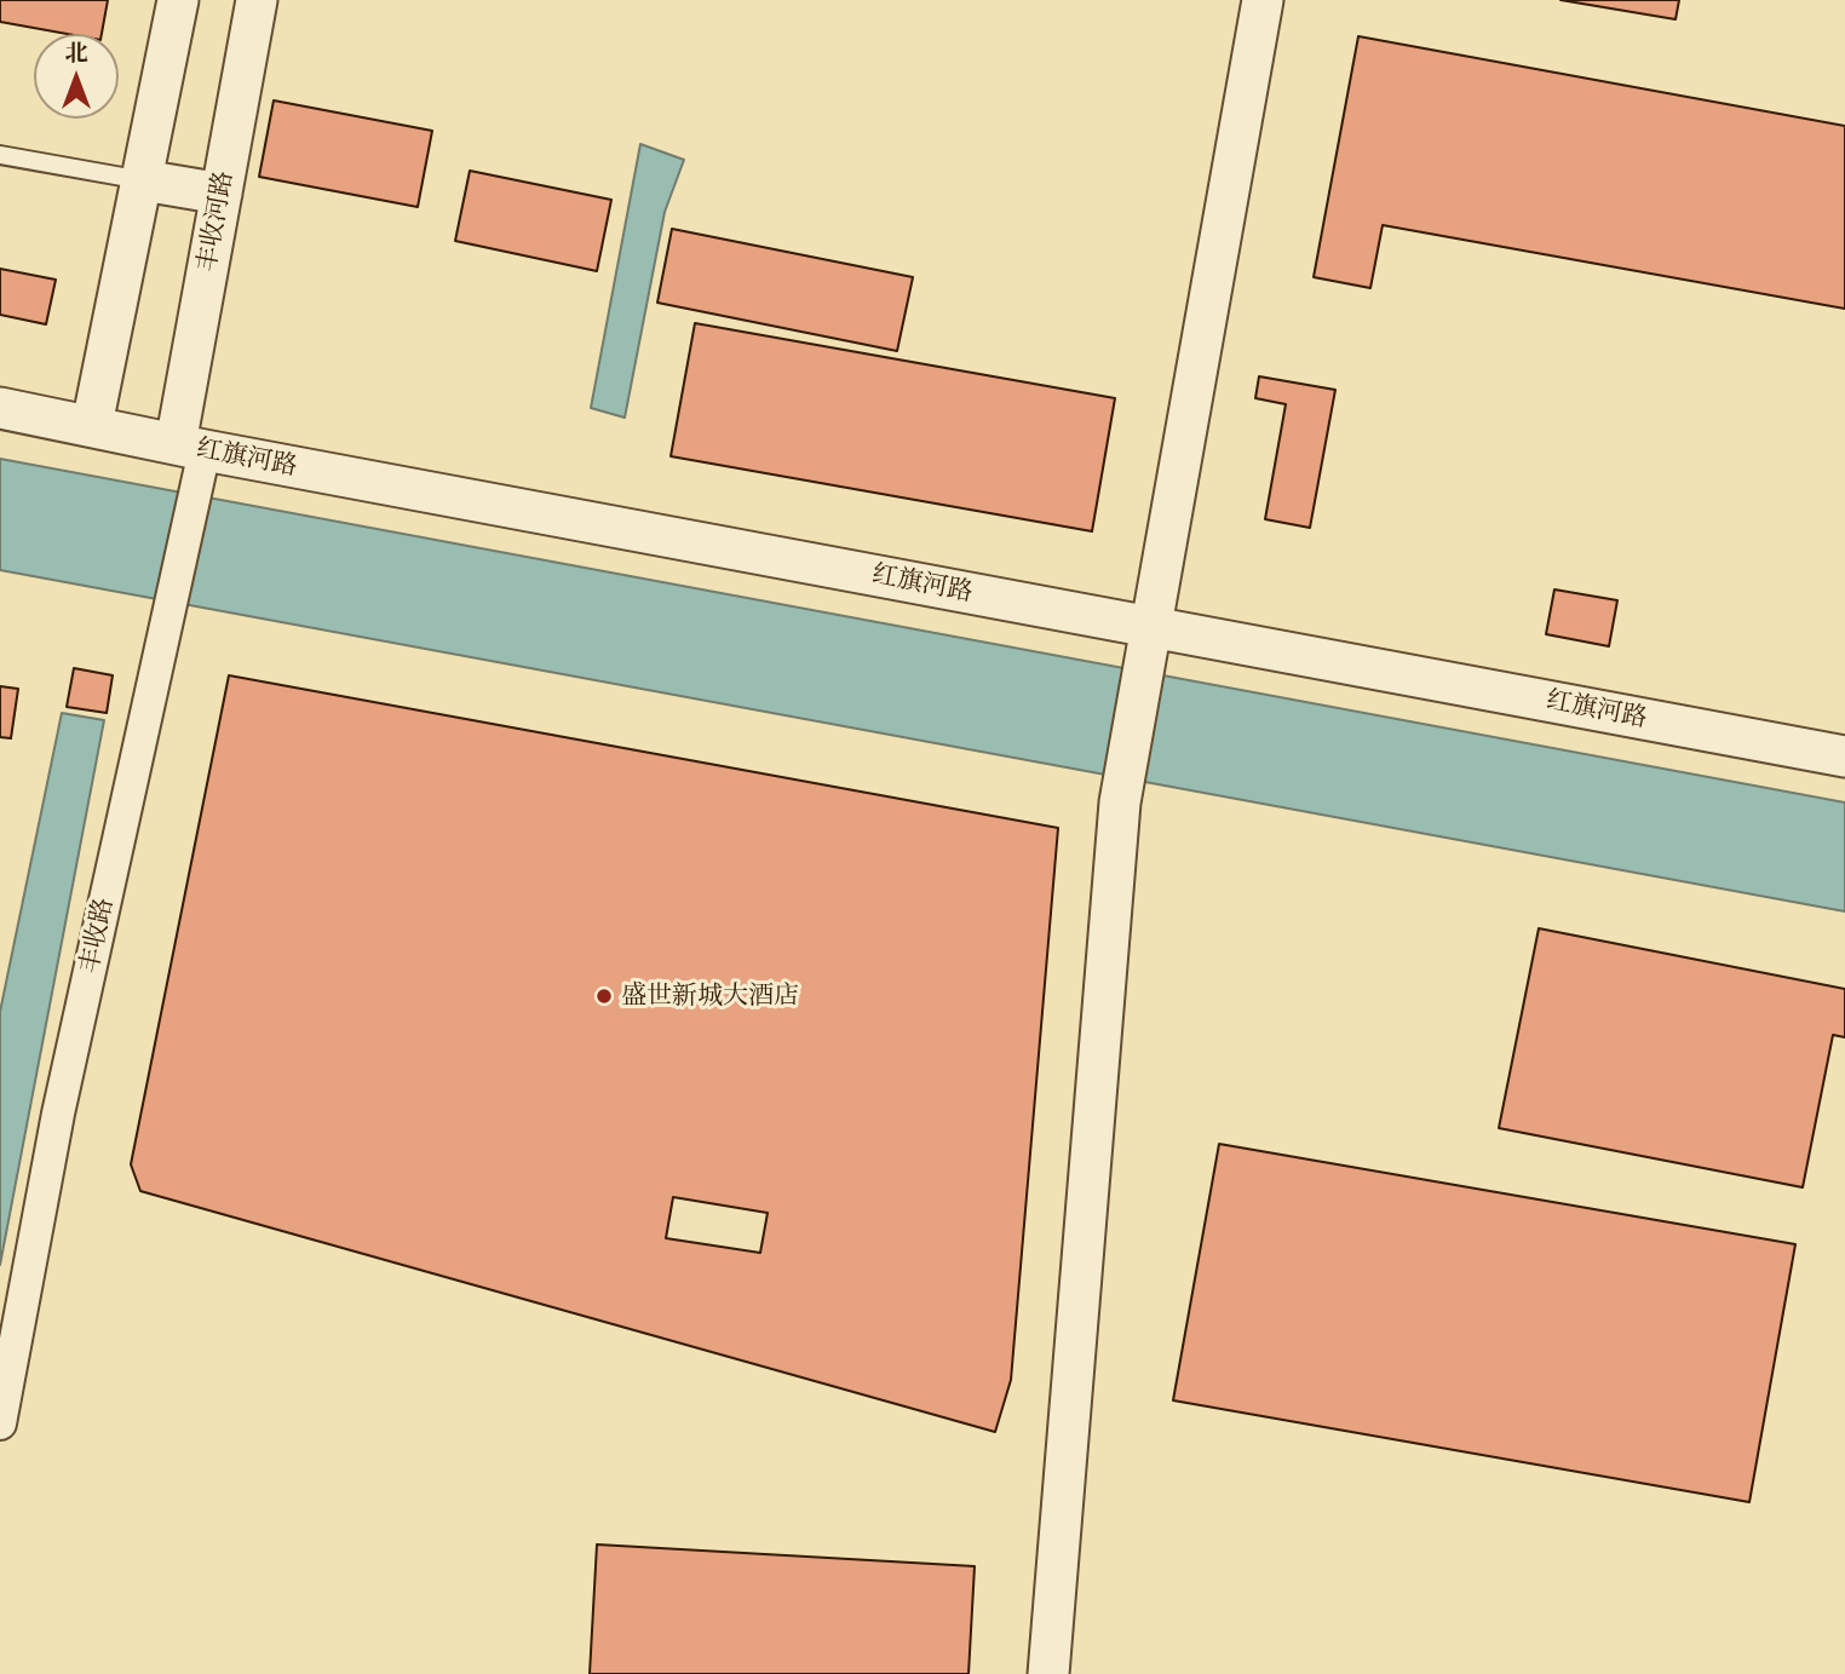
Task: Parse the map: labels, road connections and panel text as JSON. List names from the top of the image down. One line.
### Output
{"streets":{"street":["丰收河路","红旗河路","丰收路"]},"crossings":[["丰收河路","红旗河路"],["丰收河路","丰收路"],["红旗河路","丰收路"]],"places":["盛世新城大酒店"],"north":"top"}
